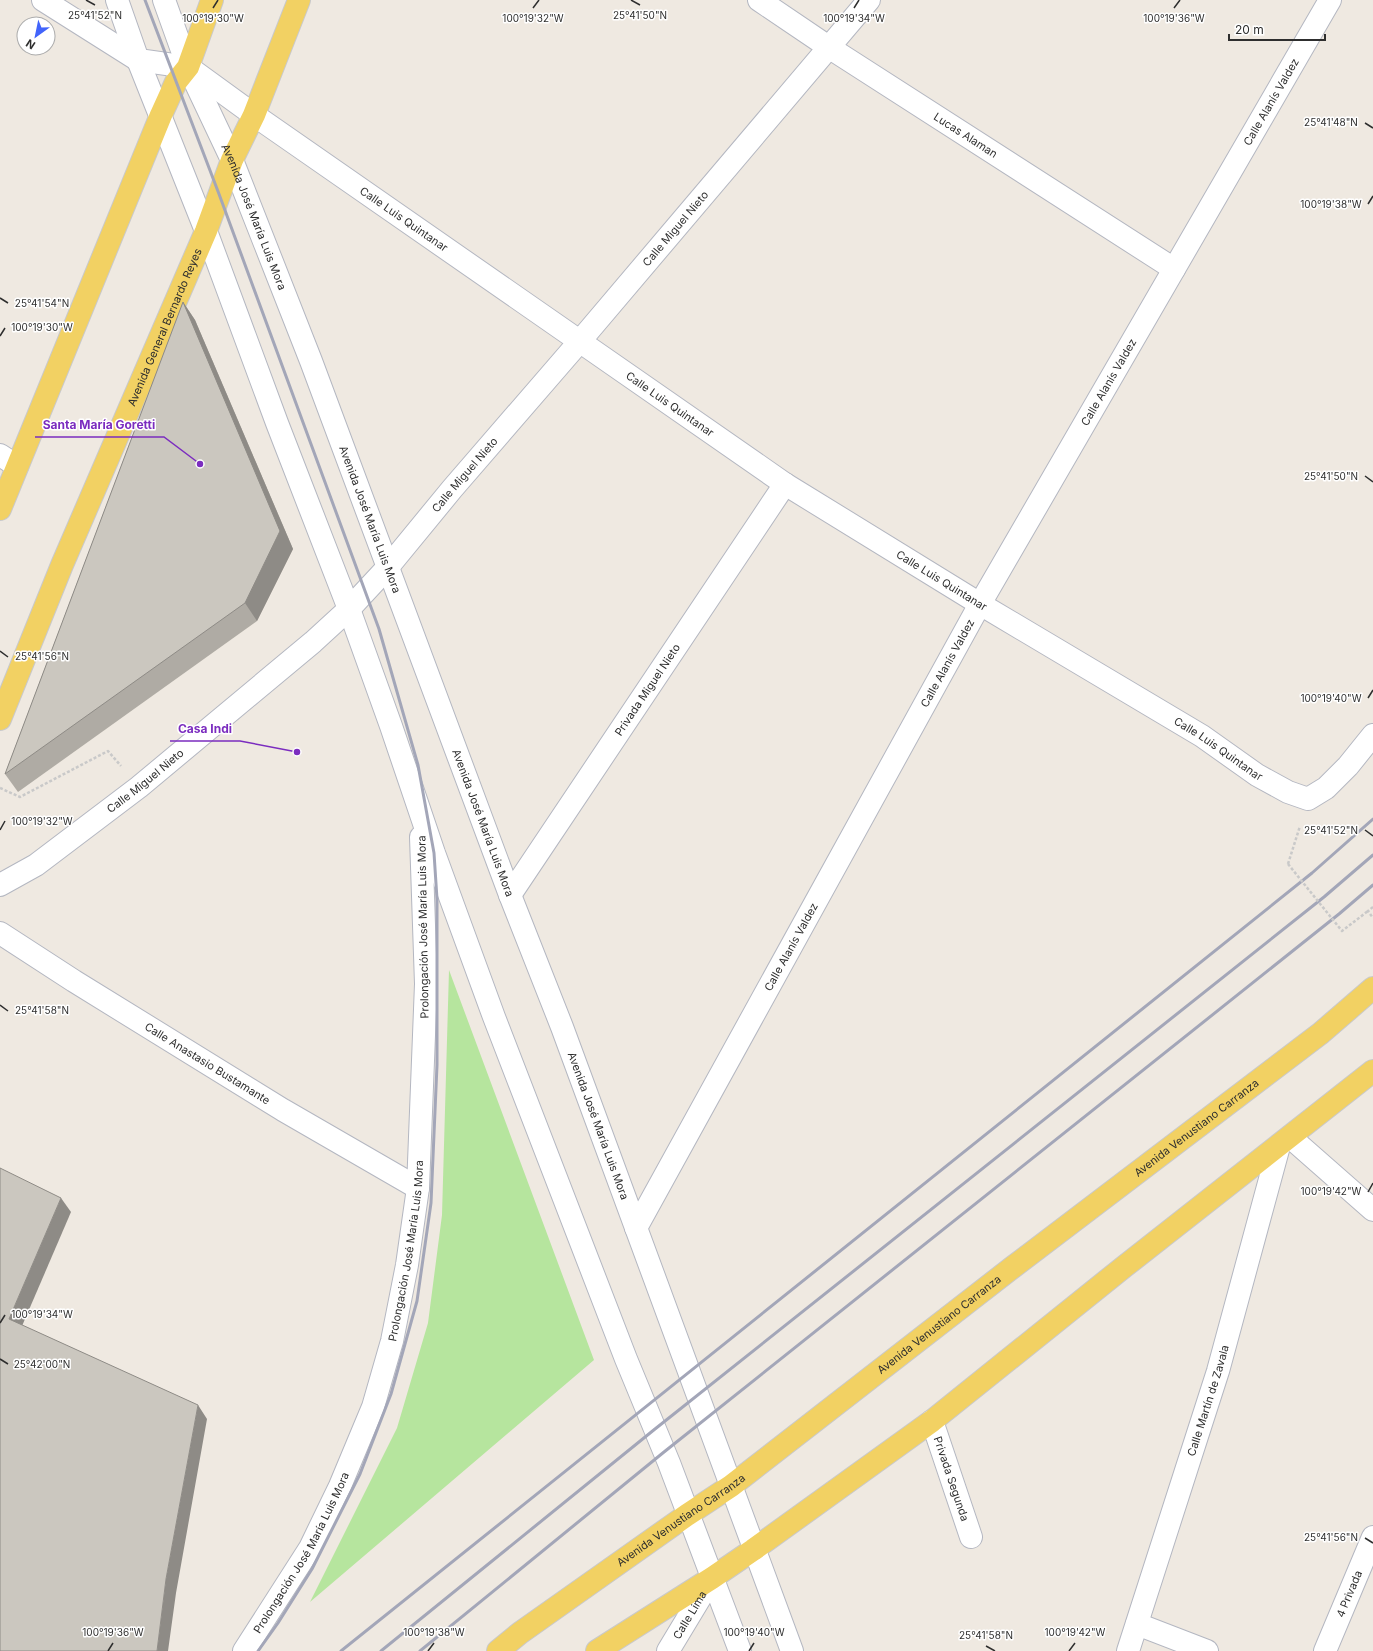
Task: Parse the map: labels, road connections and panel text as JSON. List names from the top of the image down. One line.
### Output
{"streets":{"main road":["Avenida General Bernardo Reyes","Avenida Venustiano Carranza"],"street":["Calle Alanís Valdez","Lucas Alaman","Avenida José María Luis Mora","Calle Luis Quintanar","Calle Miguel Nieto","Privada Miguel Nieto","Prolongación José María Luis Mora","Calle Anastasio Bustamante","Calle Martín de Zavala","Privada Segunda","4 Privada","Calle Lima"]},"crossings":[["Calle Alanís Valdez","Lucas Alaman"],["Calle Alanís Valdez","Avenida José María Luis Mora"],["Calle Alanís Valdez","Calle Luis Quintanar"],["Lucas Alaman","Calle Miguel Nieto"],["Avenida José María Luis Mora","Calle Luis Quintanar"],["Avenida José María Luis Mora","Calle Miguel Nieto"],["Avenida José María Luis Mora","Avenida General Bernardo Reyes"],["Avenida José María Luis Mora","Privada Miguel Nieto"],["Avenida José María Luis Mora","Avenida Venustiano Carranza"],["Calle Luis Quintanar","Calle Miguel Nieto"],["Calle Luis Quintanar","Avenida General Bernardo Reyes"],["Calle Luis Quintanar","Privada Miguel Nieto"],["Prolongación José María Luis Mora","Calle Anastasio Bustamante"]],"places":["Santa María Goretti","Casa Indi"],"scale_bar":"20 m","north":"bottom left","coordinates":["25°41'50\"N","25°41'52\"N","100°19'30\"W","100°19'32\"W","100°19'34\"W","100°19'36\"W","25°41'48\"N","100°19'38\"W","25°41'54\"N","25°41'56\"N","100°19'40\"W","25°41'58\"N","100°19'42\"W","25°42'00\"N"]}
